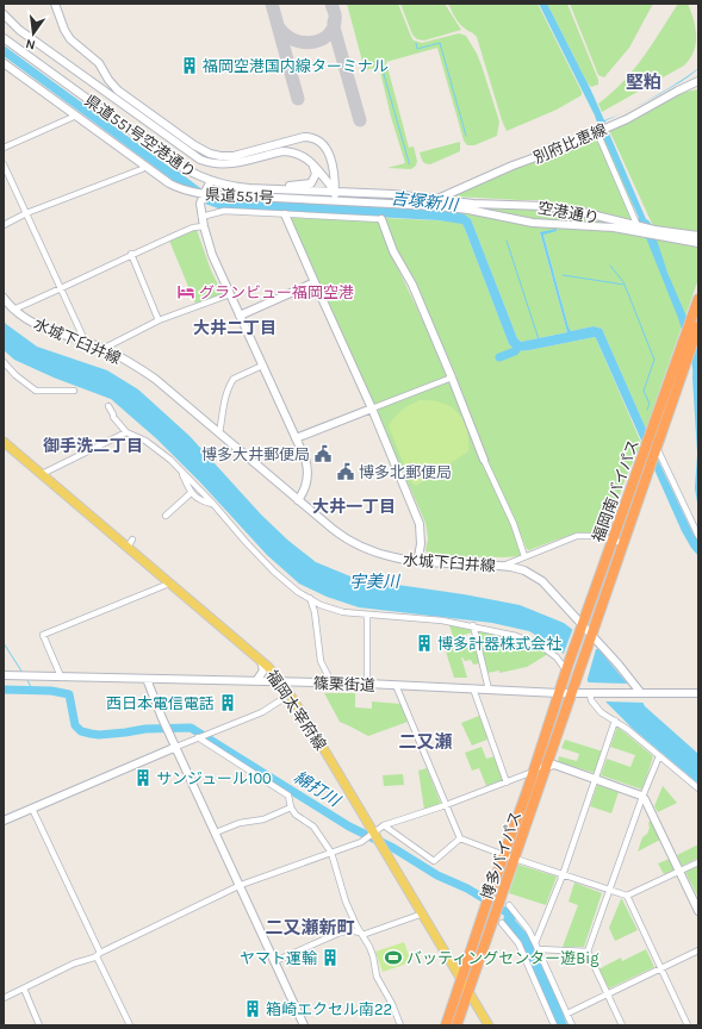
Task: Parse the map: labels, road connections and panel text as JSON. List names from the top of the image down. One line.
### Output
{"streets":{"highway":["福岡南バイパス","博多バイパス"],"main road":["福岡太宰府線"],"street":["県道551号空港通り","別府比恵線","県道551号","空港通り","水城下臼井線","篠栗街道"]},"crossings":[["県道551号空港通り","別府比恵線"],["県道551号空港通り","空港通り"],["別府比恵線","空港通り"],["県道551号","空港通り"],["水城下臼井線","福岡南バイパス"],["水城下臼井線","篠栗街道"],["福岡南バイパス","篠栗街道"],["福岡南バイパス","博多バイパス"],["篠栗街道","福岡太宰府線"],["篠栗街道","博多バイパス"],["福岡太宰府線","博多バイパス"]],"districts":["堅粕","大井二丁目","御手洗二丁目","大井一丁目","二又瀬","二又瀬新町"],"water":["吉塚新川","宇美川","綿打川"],"places":{"building":["福岡空港国内線ターミナル","博多計器株式会社","西日本電信電話","サンジュール100","ヤマト運輸","箱崎エクセル南22"],"hotel":["グランビュー福岡空港"],"public building":["博多大井郵便局","博多北郵便局"],"sports":["バッティングセンター遊Big"]},"north":"bottom"}
